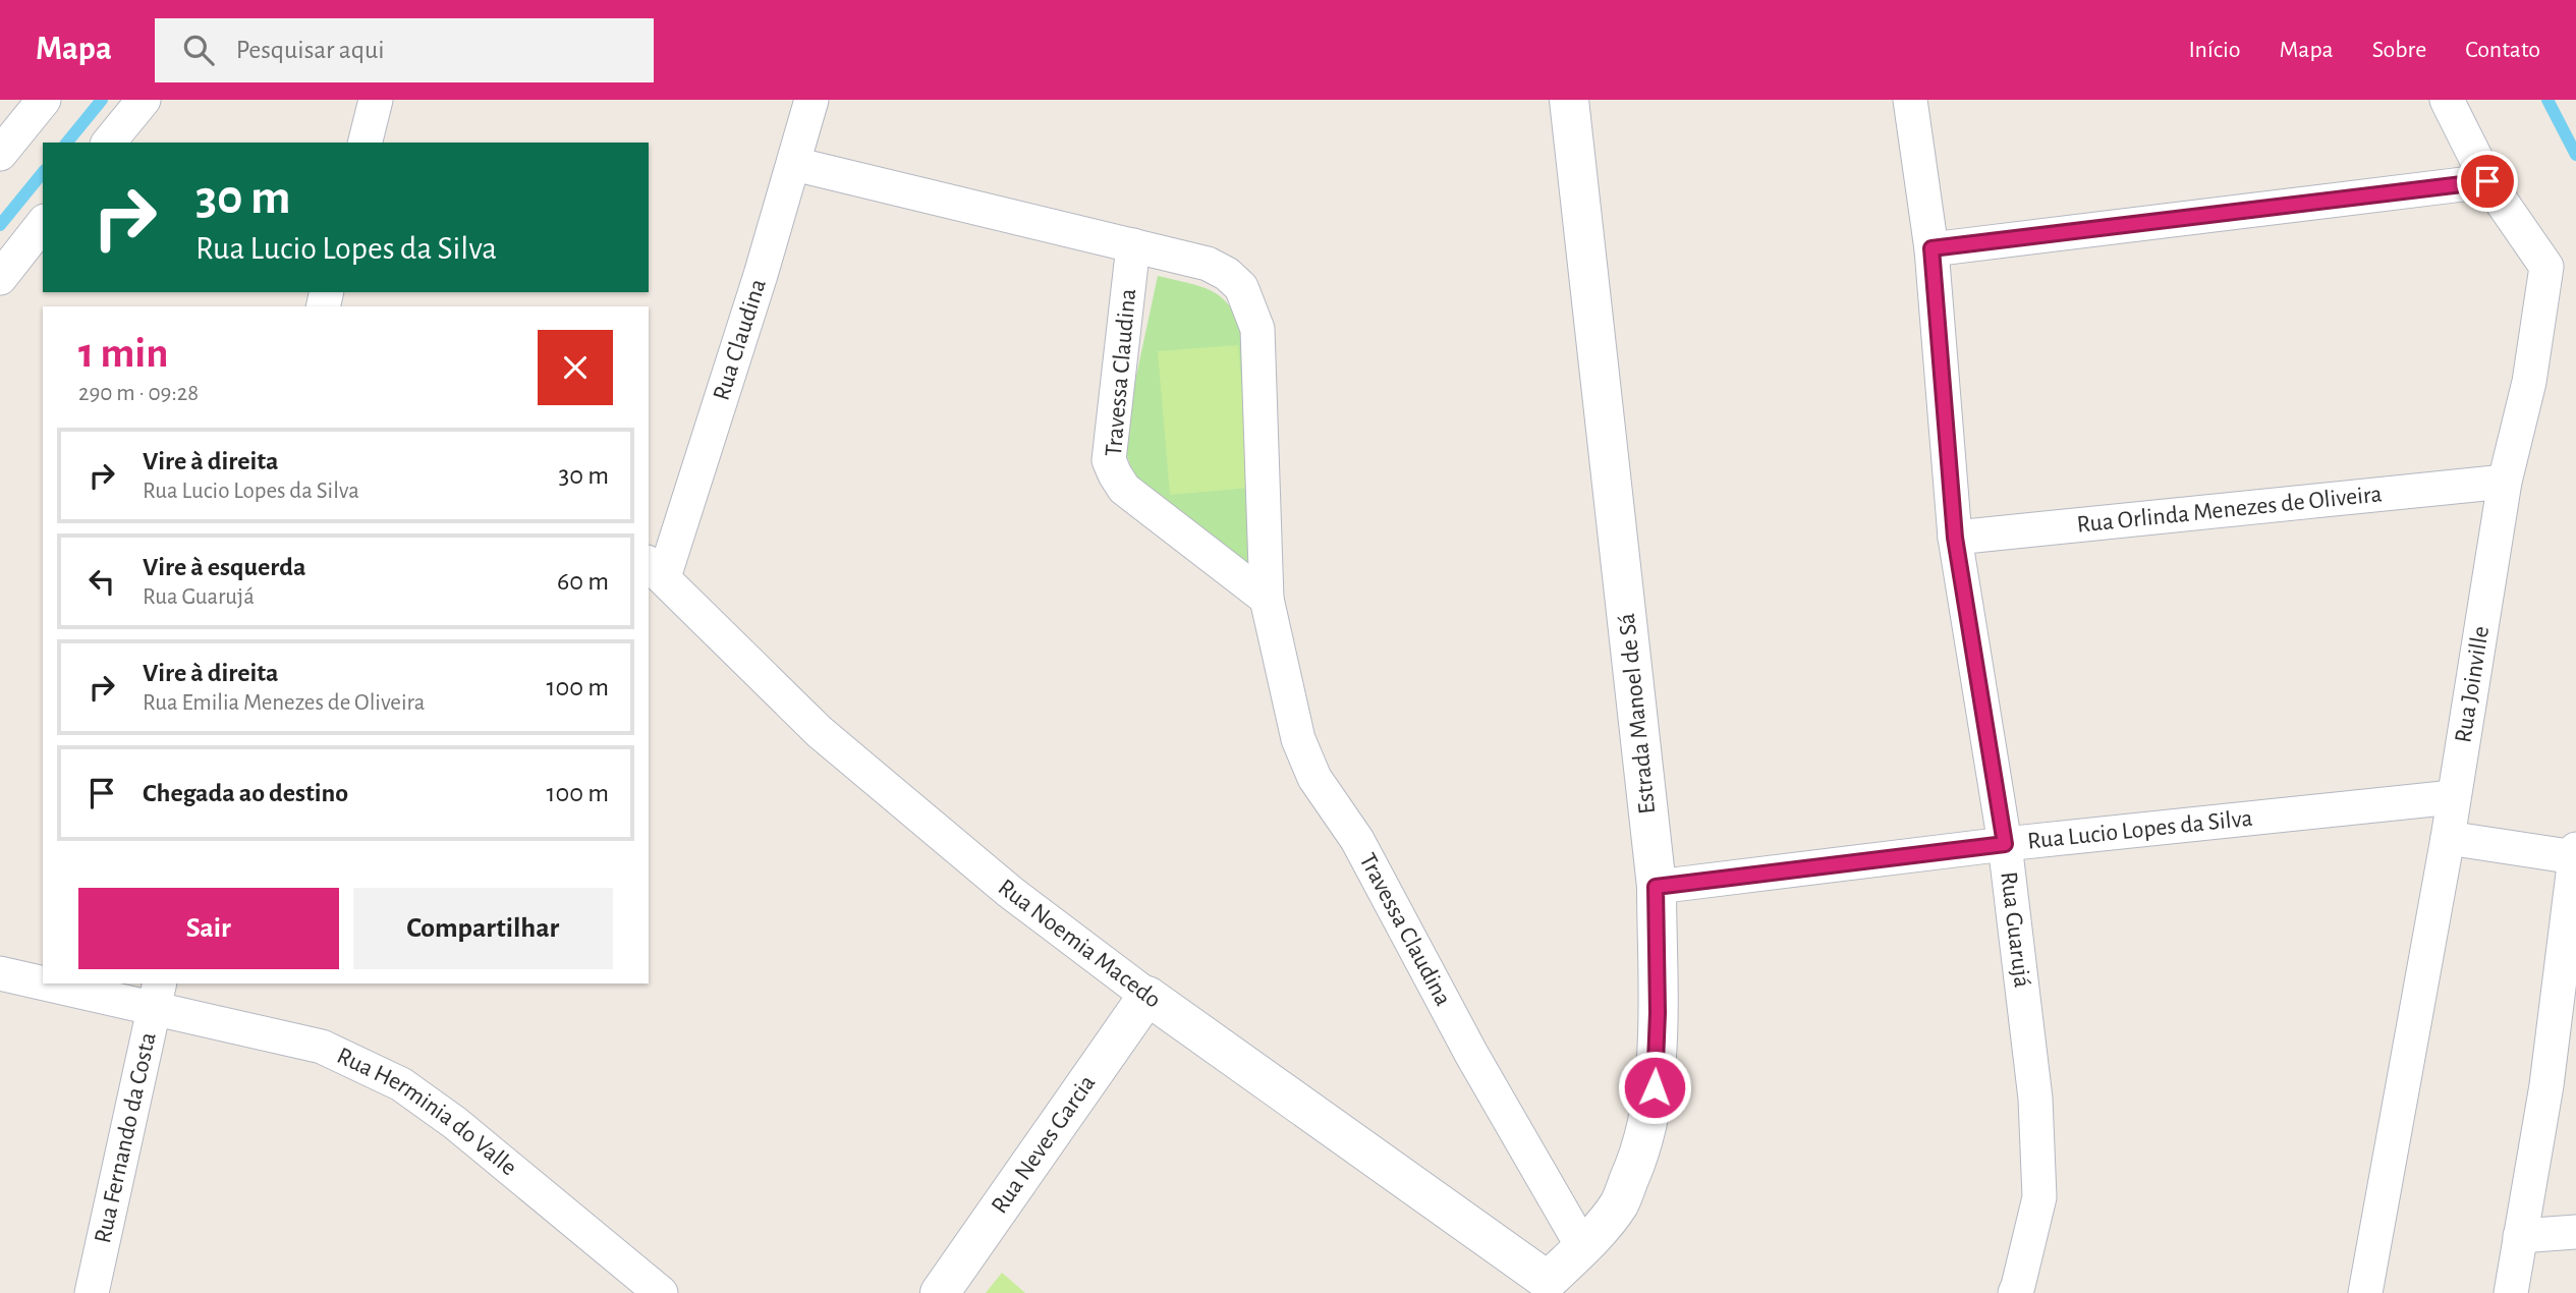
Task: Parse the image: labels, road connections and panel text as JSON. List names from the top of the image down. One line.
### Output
{"streets":{"main road":["Estrada Manoel de Sá","Rua Noemia Macedo","Rua Neves Garcia"],"street":["Rua Claudina","Travessa Claudina","Rua Orlinda Menezes de Oliveira","Rua Joinville","Rua Lucio Lopes da Silva","Rua Guarujá","Rua Herminia do Valle","Rua Fernando da Costa"]},"crossings":[["Rua Claudina","Travessa Claudina"],["Rua Claudina","Rua Noemia Macedo"],["Travessa Claudina","Estrada Manoel de Sá"],["Rua Orlinda Menezes de Oliveira","Rua Joinville"],["Rua Orlinda Menezes de Oliveira","Rua Guarujá"],["Rua Joinville","Rua Lucio Lopes da Silva"],["Estrada Manoel de Sá","Rua Lucio Lopes da Silva"],["Estrada Manoel de Sá","Rua Noemia Macedo"],["Rua Lucio Lopes da Silva","Rua Guarujá"],["Rua Noemia Macedo","Rua Neves Garcia"],["Rua Herminia do Valle","Rua Fernando da Costa"]],"page":{"header":"Mapa","search":"Pesquisar aqui","nav":["Início","Mapa","Sobre","Contato"],"turn":["30 m","Rua Lucio Lopes da Silva"],"heading":["1 min","290 m · 09:28"],"list":[{"name":"Vire à direita","note":"Rua Lucio Lopes da Silva","value":"30 m"},{"name":"Vire à esquerda","note":"Rua Guarujá","value":"60 m"},{"name":"Vire à direita","note":"Rua Emilia Menezes de Oliveira","value":"100 m"},{"name":"Chegada ao destino","value":"100 m"}],"buttons":["Sair","Compartilhar"]}}
